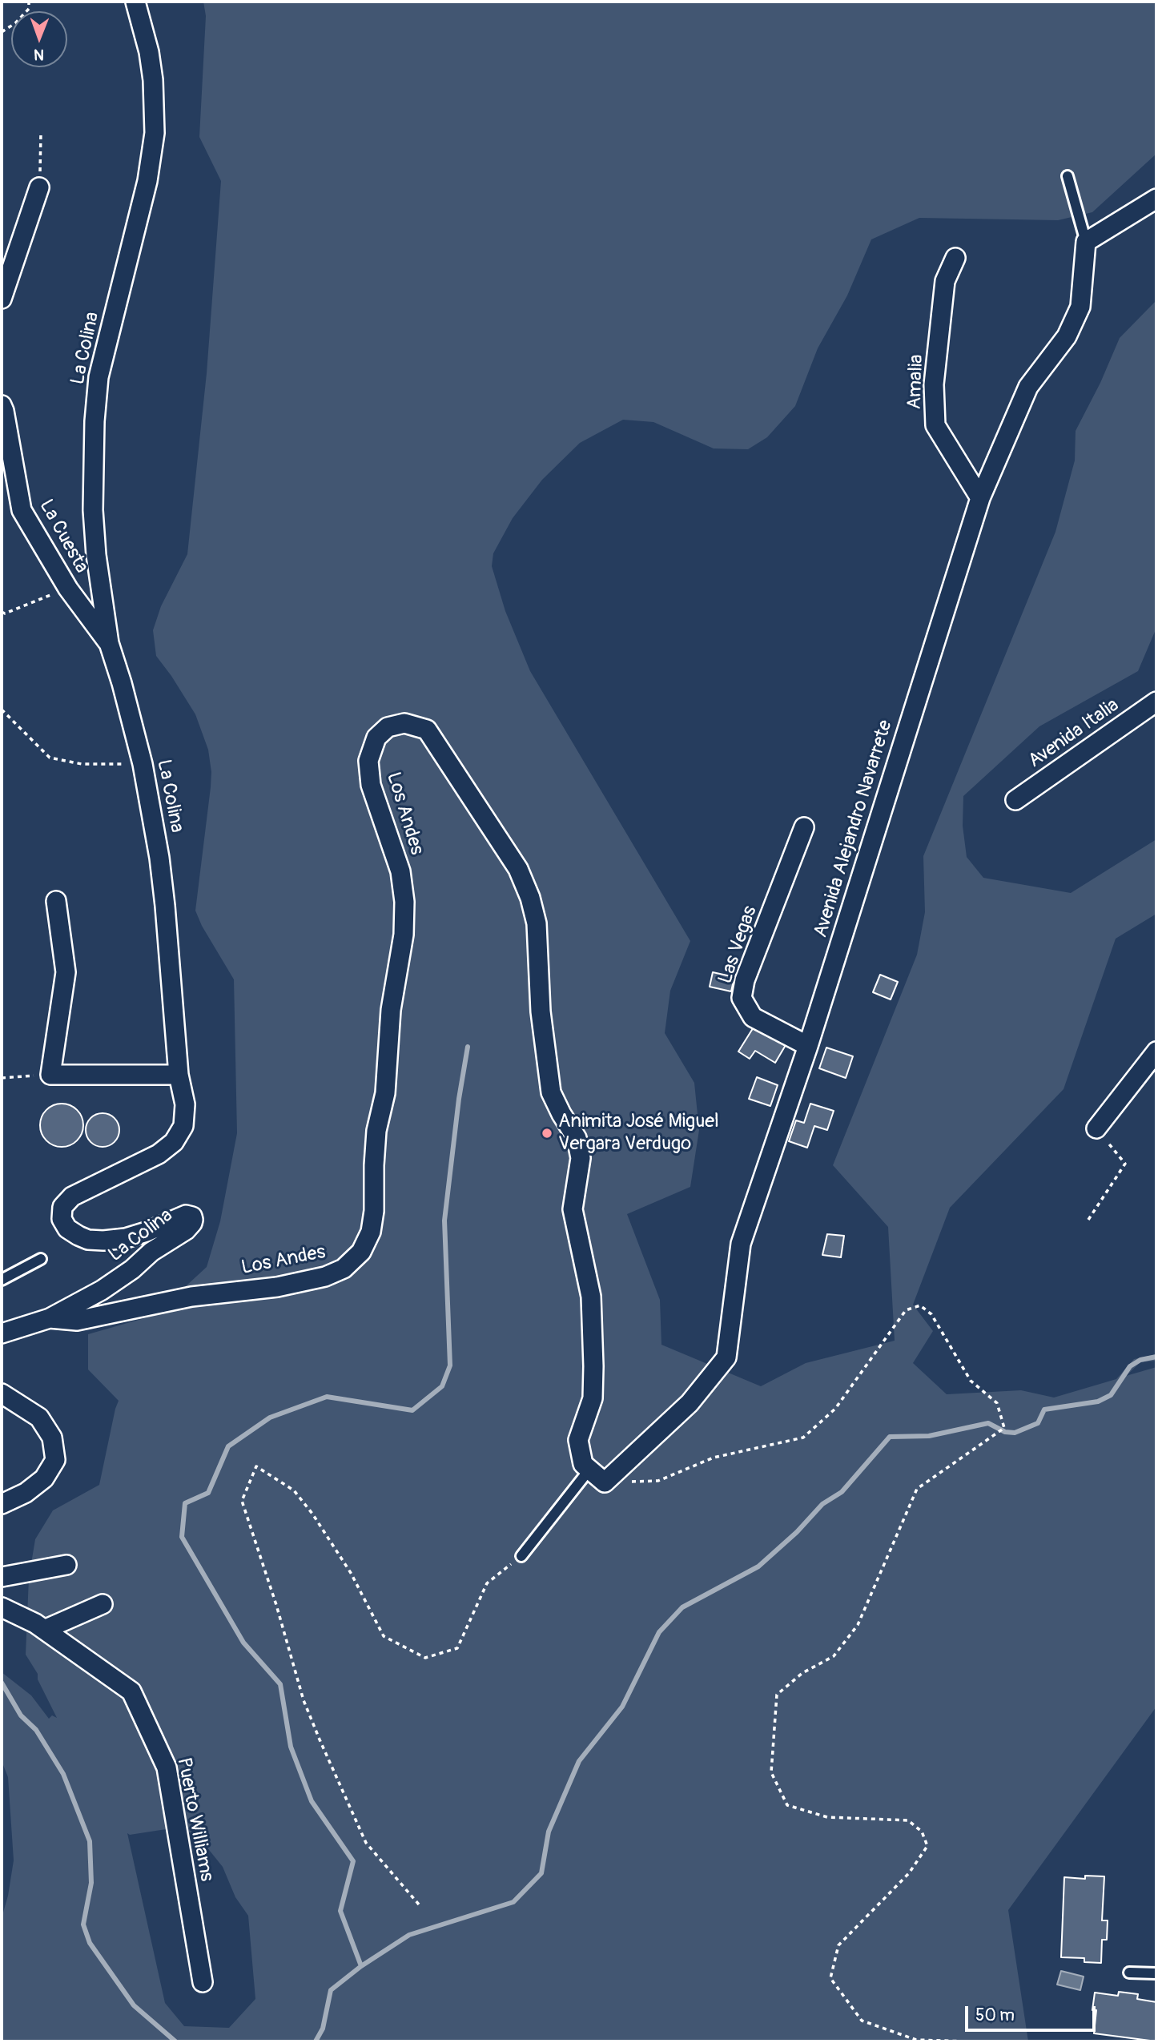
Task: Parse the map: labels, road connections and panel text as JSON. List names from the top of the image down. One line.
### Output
{"streets":{"street":["La Colina","Amalia","La Cuesta","Avenida Italia","Los Andes","Avenida Alejandro Navarrete","Las Vegas","Puerto Williams"]},"crossings":[["La Colina","La Cuesta"],["La Colina","Los Andes"],["Amalia","Avenida Alejandro Navarrete"],["Los Andes","Avenida Alejandro Navarrete"],["Avenida Alejandro Navarrete","Las Vegas"]],"places":["Animita José Miguel Vergara Verdugo"],"scale_bar":"50 m","north":"bottom"}
